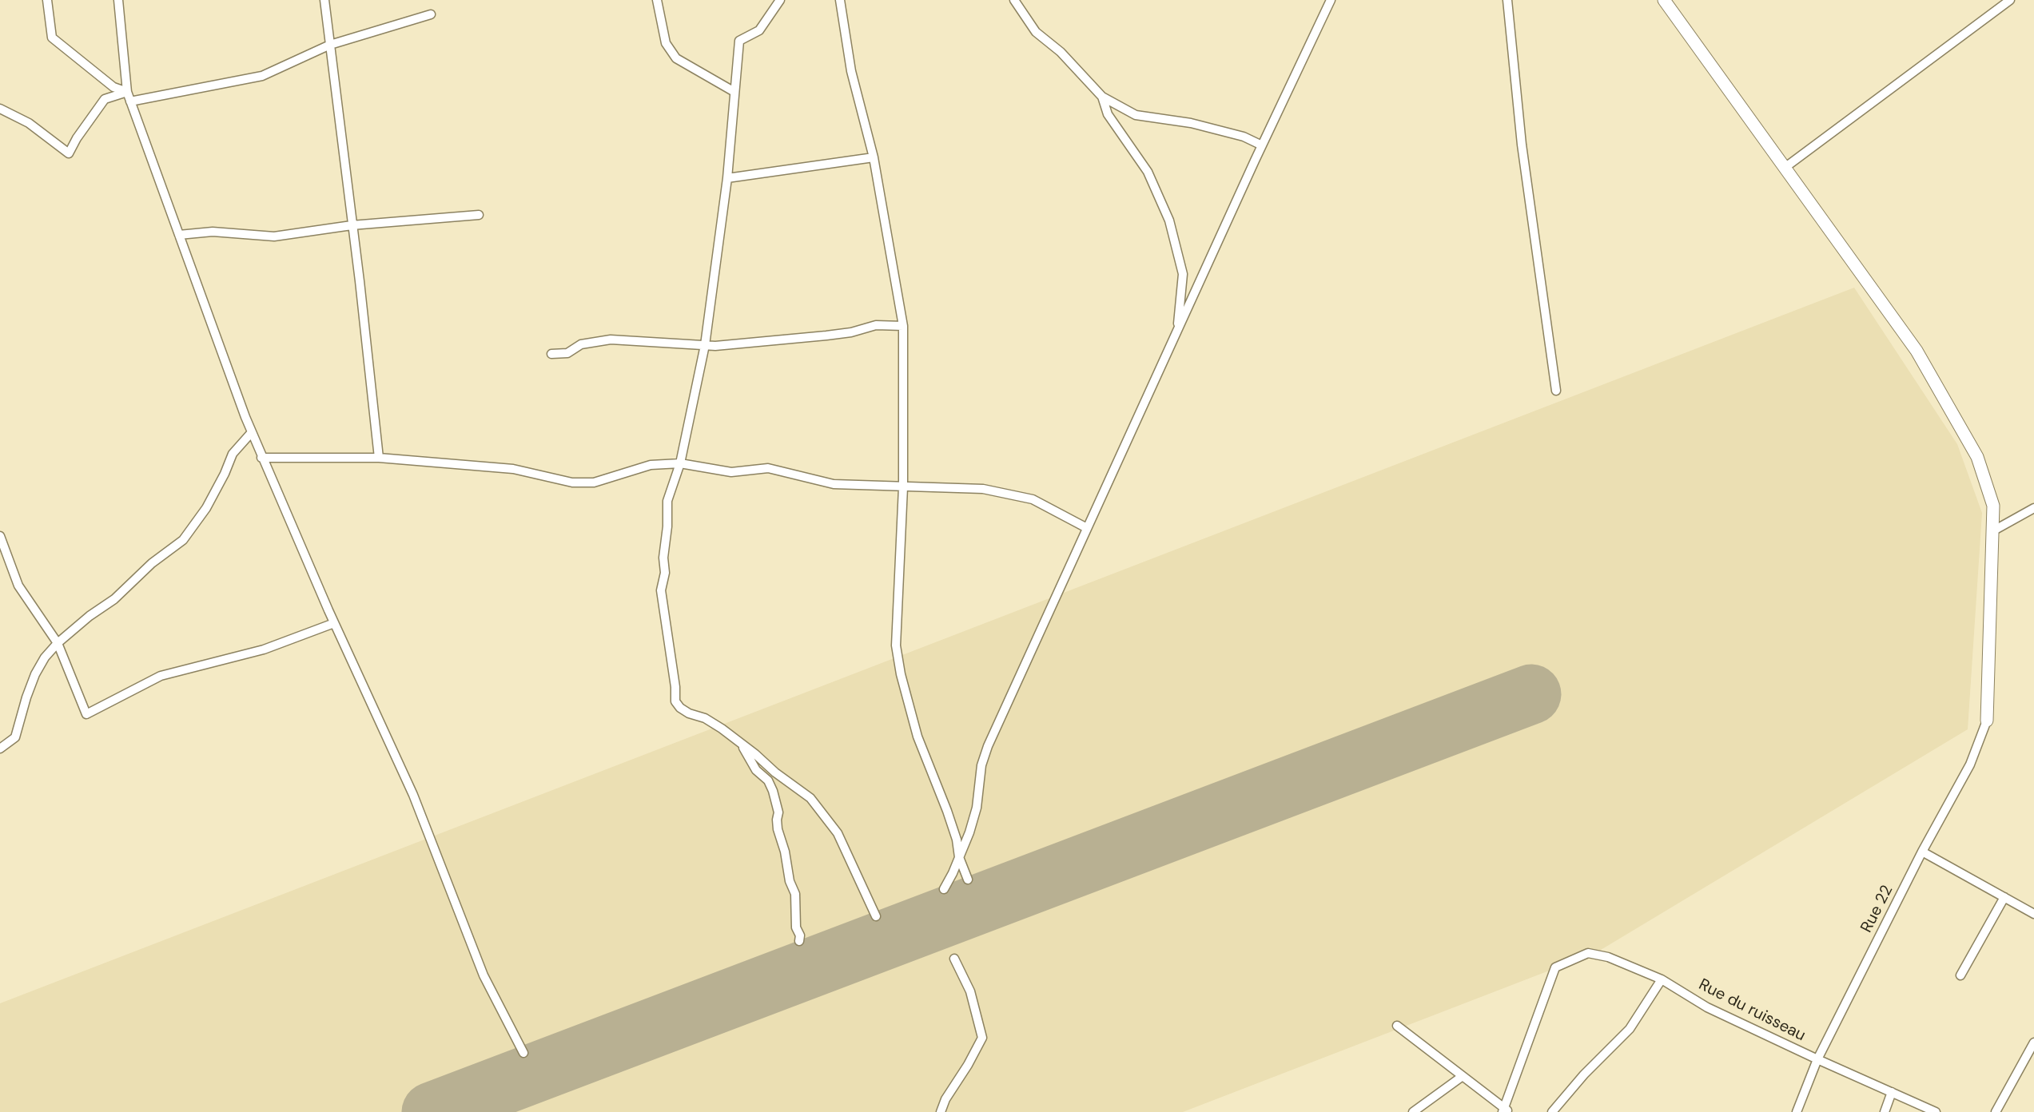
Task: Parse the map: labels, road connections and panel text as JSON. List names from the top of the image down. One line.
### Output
{"streets":{"street":["Rue 22","Rue du ruisseau"]},"crossings":[["Rue 22","Rue du ruisseau"]]}
